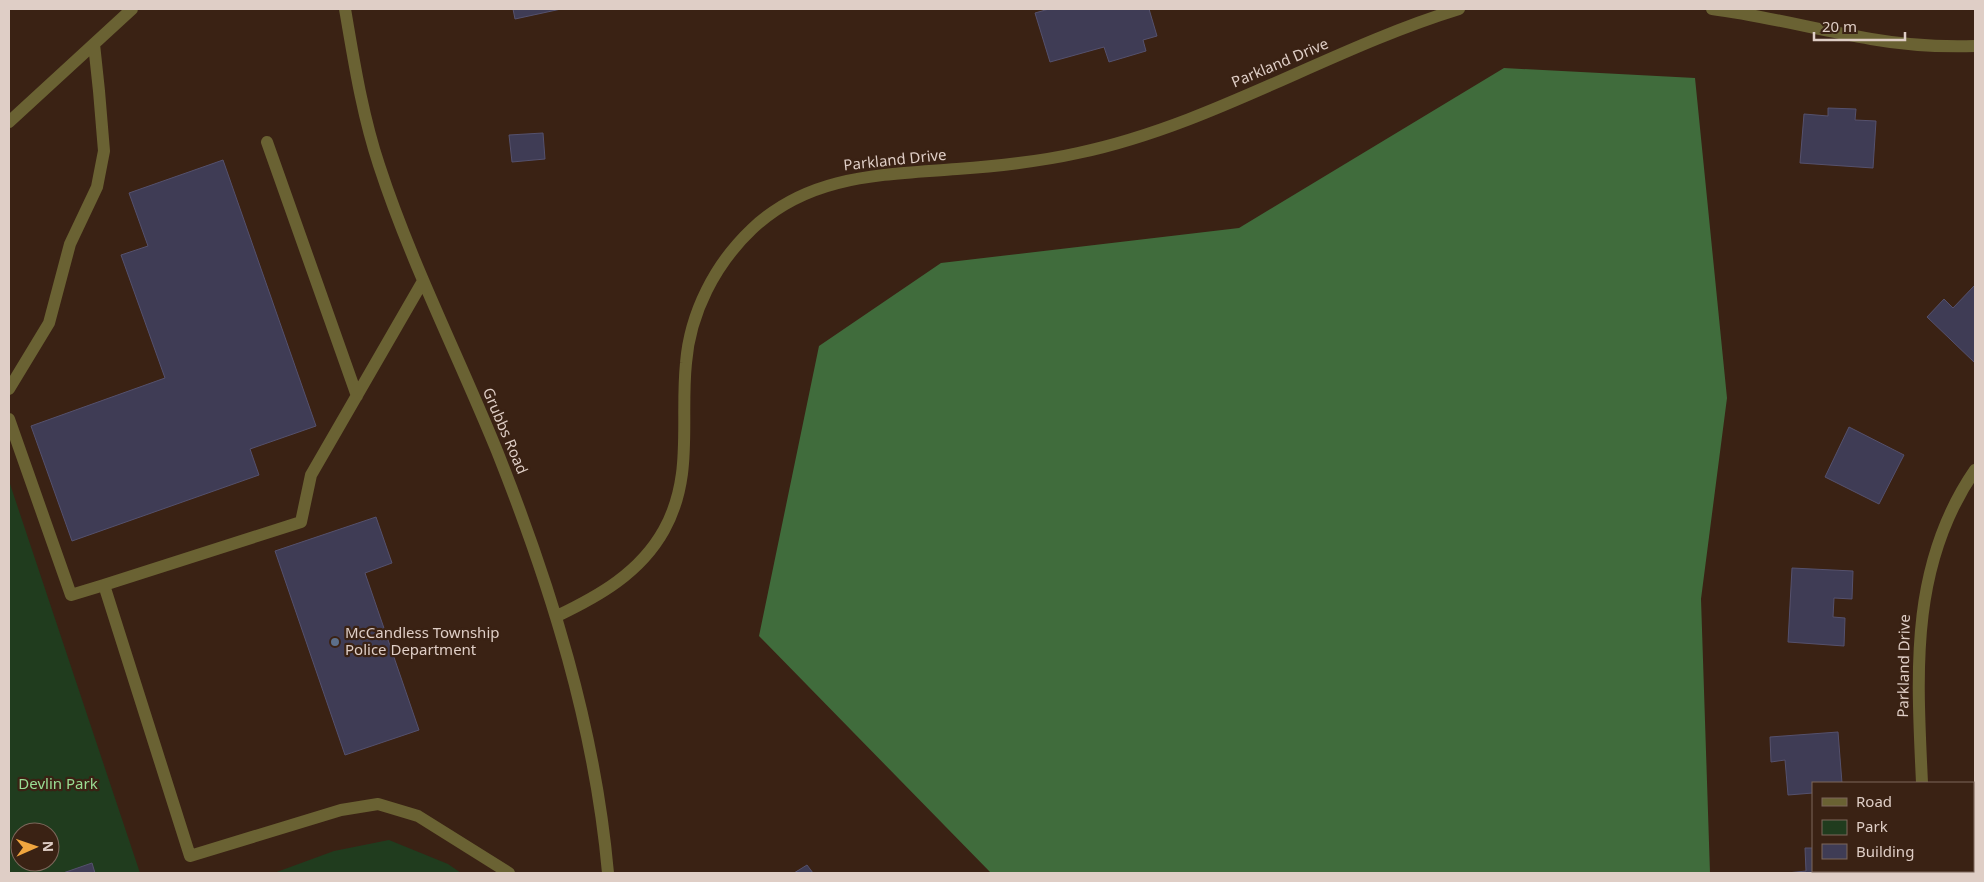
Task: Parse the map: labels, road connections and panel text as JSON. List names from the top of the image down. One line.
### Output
{"streets":{"street":["Parkland Drive","Grubbs Road"]},"crossings":[["Parkland Drive","Grubbs Road"]],"parks":["Devlin Park"],"places":["McCandless Township Police Department"],"legend":["Road","Park","Building"],"scale_bar":"20 m","north":"right"}
